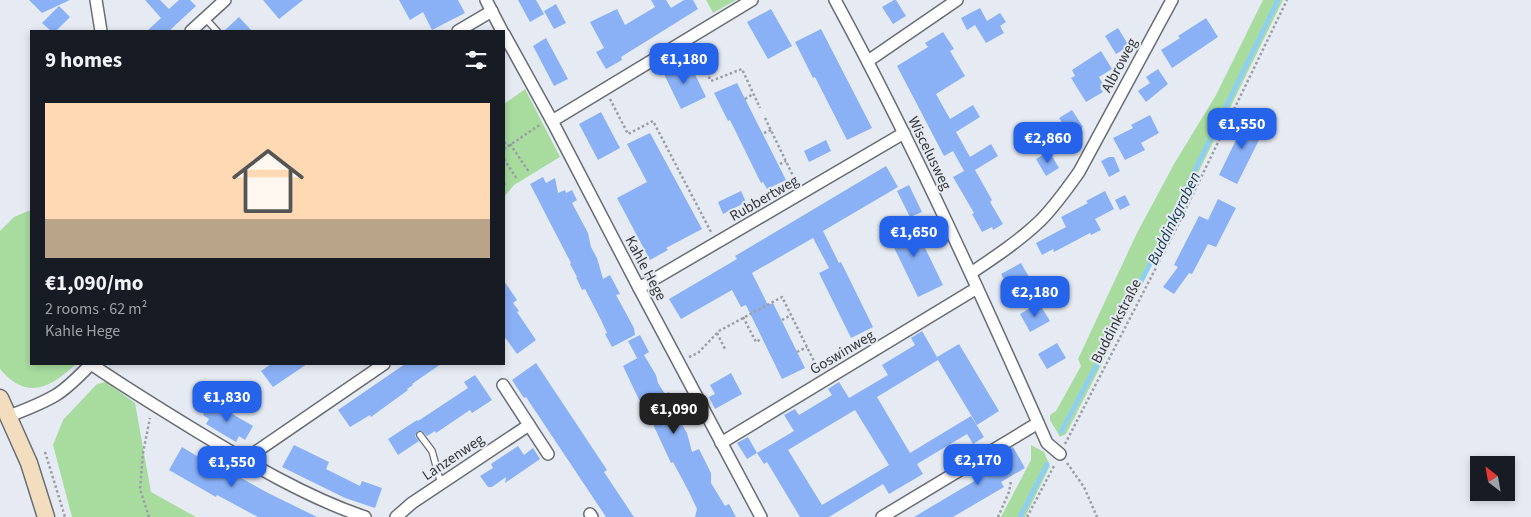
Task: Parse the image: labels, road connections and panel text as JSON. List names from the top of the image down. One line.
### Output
{"streets":{"street":["Albroweg","Wiscelusweg","Rubbertweg","Kahle Hege","Goswinweg","Lanzenweg"],"path":["Buddinkstraße"]},"crossings":[["Albroweg","Wiscelusweg"],["Wiscelusweg","Rubbertweg"],["Wiscelusweg","Buddinkstraße"],["Wiscelusweg","Goswinweg"],["Rubbertweg","Kahle Hege"],["Kahle Hege","Goswinweg"]],"water":["Buddinkgraben"],"north":"top left","page":{"heading":"9 homes","price":["€1,180","€1,550","€2,860","€1,650","€2,180","€1,830","€1,090","€2,170","€1,550"],"list":[{"name":"€1,090/mo","note":"2 rooms · 62 m² · Kahle Hege"}]}}
